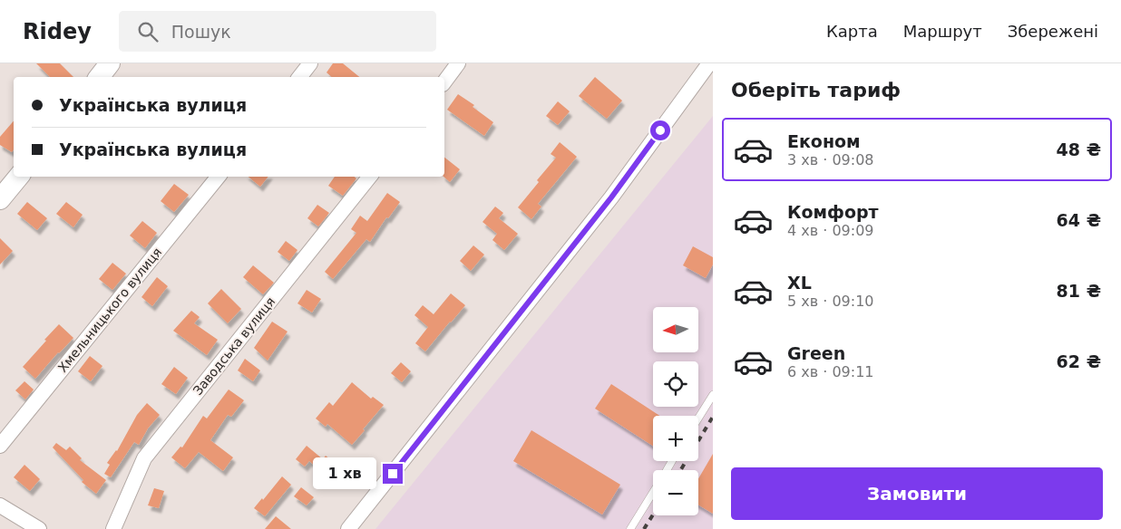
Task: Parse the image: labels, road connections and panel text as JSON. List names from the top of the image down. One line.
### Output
{"streets":{"street":["Хмельницького вулиця","Заводська вулиця"]},"north":"left","page":{"header":"Ridey","search":"Пошук","nav":["Карта","Маршрут","Збережені"],"heading":"Оберіть тариф","banner":["Українська вулиця","Українська вулиця"],"list":[{"name":"Економ","note":"3 хв · 09:08","value":"48 ₴"},{"name":"Комфорт","note":"4 хв · 09:09","value":"64 ₴"},{"name":"XL","note":"5 хв · 09:10","value":"81 ₴"},{"name":"Green","note":"6 хв · 09:11","value":"62 ₴"}],"map_buttons":["+","−"],"bubble":"1 хв","buttons":"Замовити"}}
